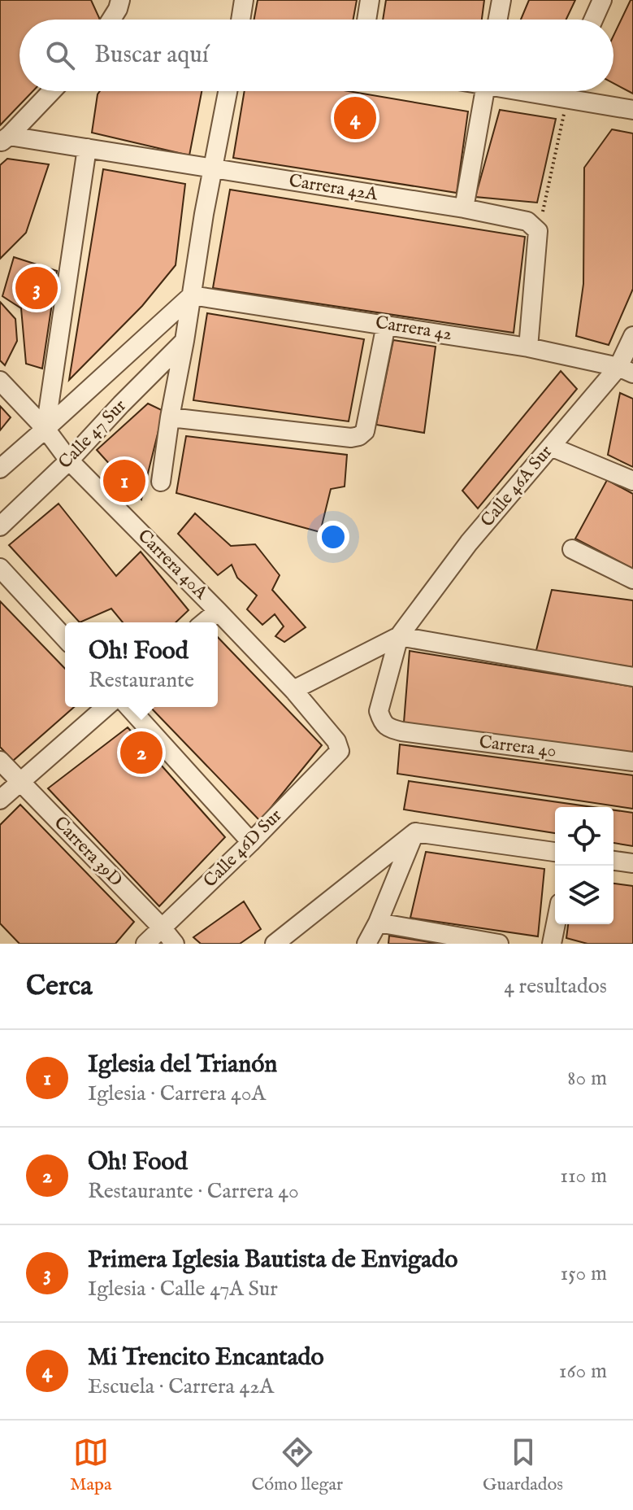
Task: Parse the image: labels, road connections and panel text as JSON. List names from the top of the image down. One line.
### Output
{"streets":{"street":["Carrera 42A","Carrera 42","Calle 47 Sur","Calle 46A Sur","Carrera 40A","Carrera 40","Calle 46D Sur","Carrera 39D"]},"crossings":[["Carrera 42","Calle 47 Sur"],["Carrera 42","Calle 46A Sur"],["Calle 47 Sur","Carrera 40A"],["Calle 46A Sur","Carrera 40A"],["Calle 46A Sur","Carrera 40"],["Carrera 40A","Calle 46D Sur"],["Calle 46D Sur","Carrera 39D"]],"page":{"search":"Buscar aquí","pins":["4","3","1","2"],"popup":["Oh! Food","Restaurante"],"heading":["Cerca","4 resultados"],"list":[{"mark":"1","name":"Iglesia del Trianón","note":"Iglesia · Carrera 40A","value":"80 m"},{"mark":"2","name":"Oh! Food","note":"Restaurante · Carrera 40","value":"110 m"},{"mark":"3","name":"Primera Iglesia Bautista de Envigado","note":"Iglesia · Calle 47A Sur","value":"150 m"},{"mark":"4","name":"Mi Trencito Encantado","note":"Escuela · Carrera 42A","value":"160 m"}],"nav":["Mapa","Cómo llegar","Guardados"]}}
